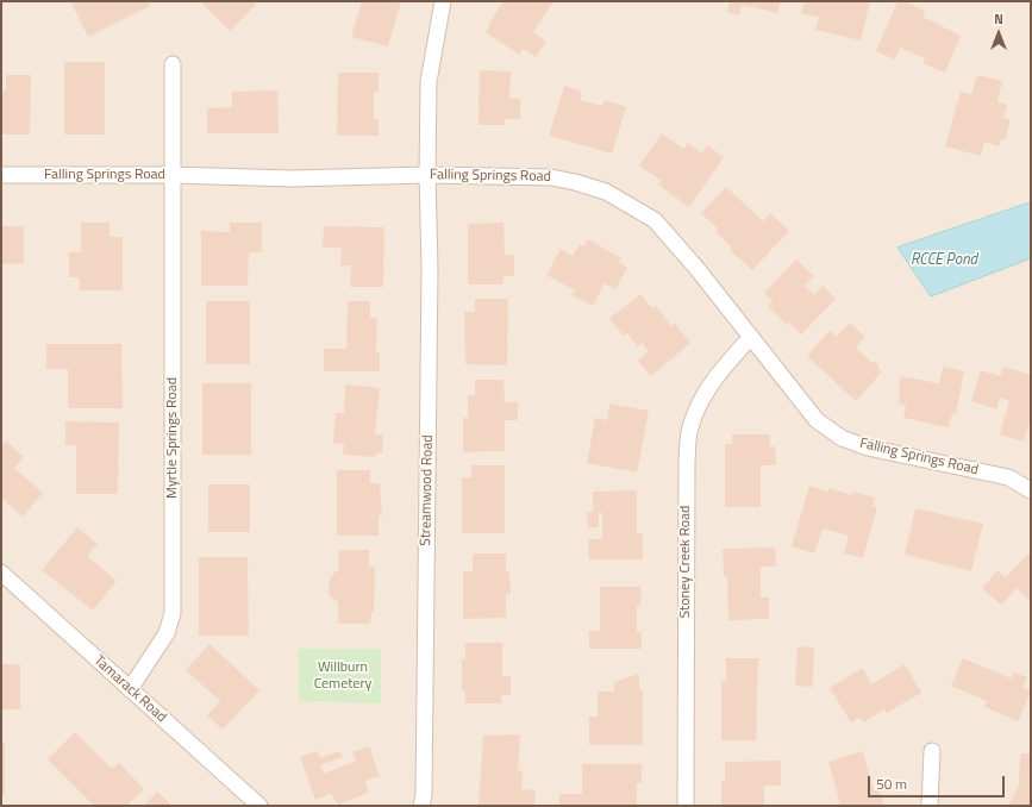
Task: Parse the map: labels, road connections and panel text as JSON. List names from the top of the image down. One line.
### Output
{"streets":{"street":["Falling Springs Road","Myrtle Springs Road","Streamwood Road","Stoney Creek Road","Tamarack Road"]},"crossings":[["Falling Springs Road","Myrtle Springs Road"],["Falling Springs Road","Streamwood Road"],["Falling Springs Road","Stoney Creek Road"],["Myrtle Springs Road","Tamarack Road"]],"water":["RCCE Pond"],"parks":["Willburn Cemetery"],"scale_bar":"50 m","north":"top"}
